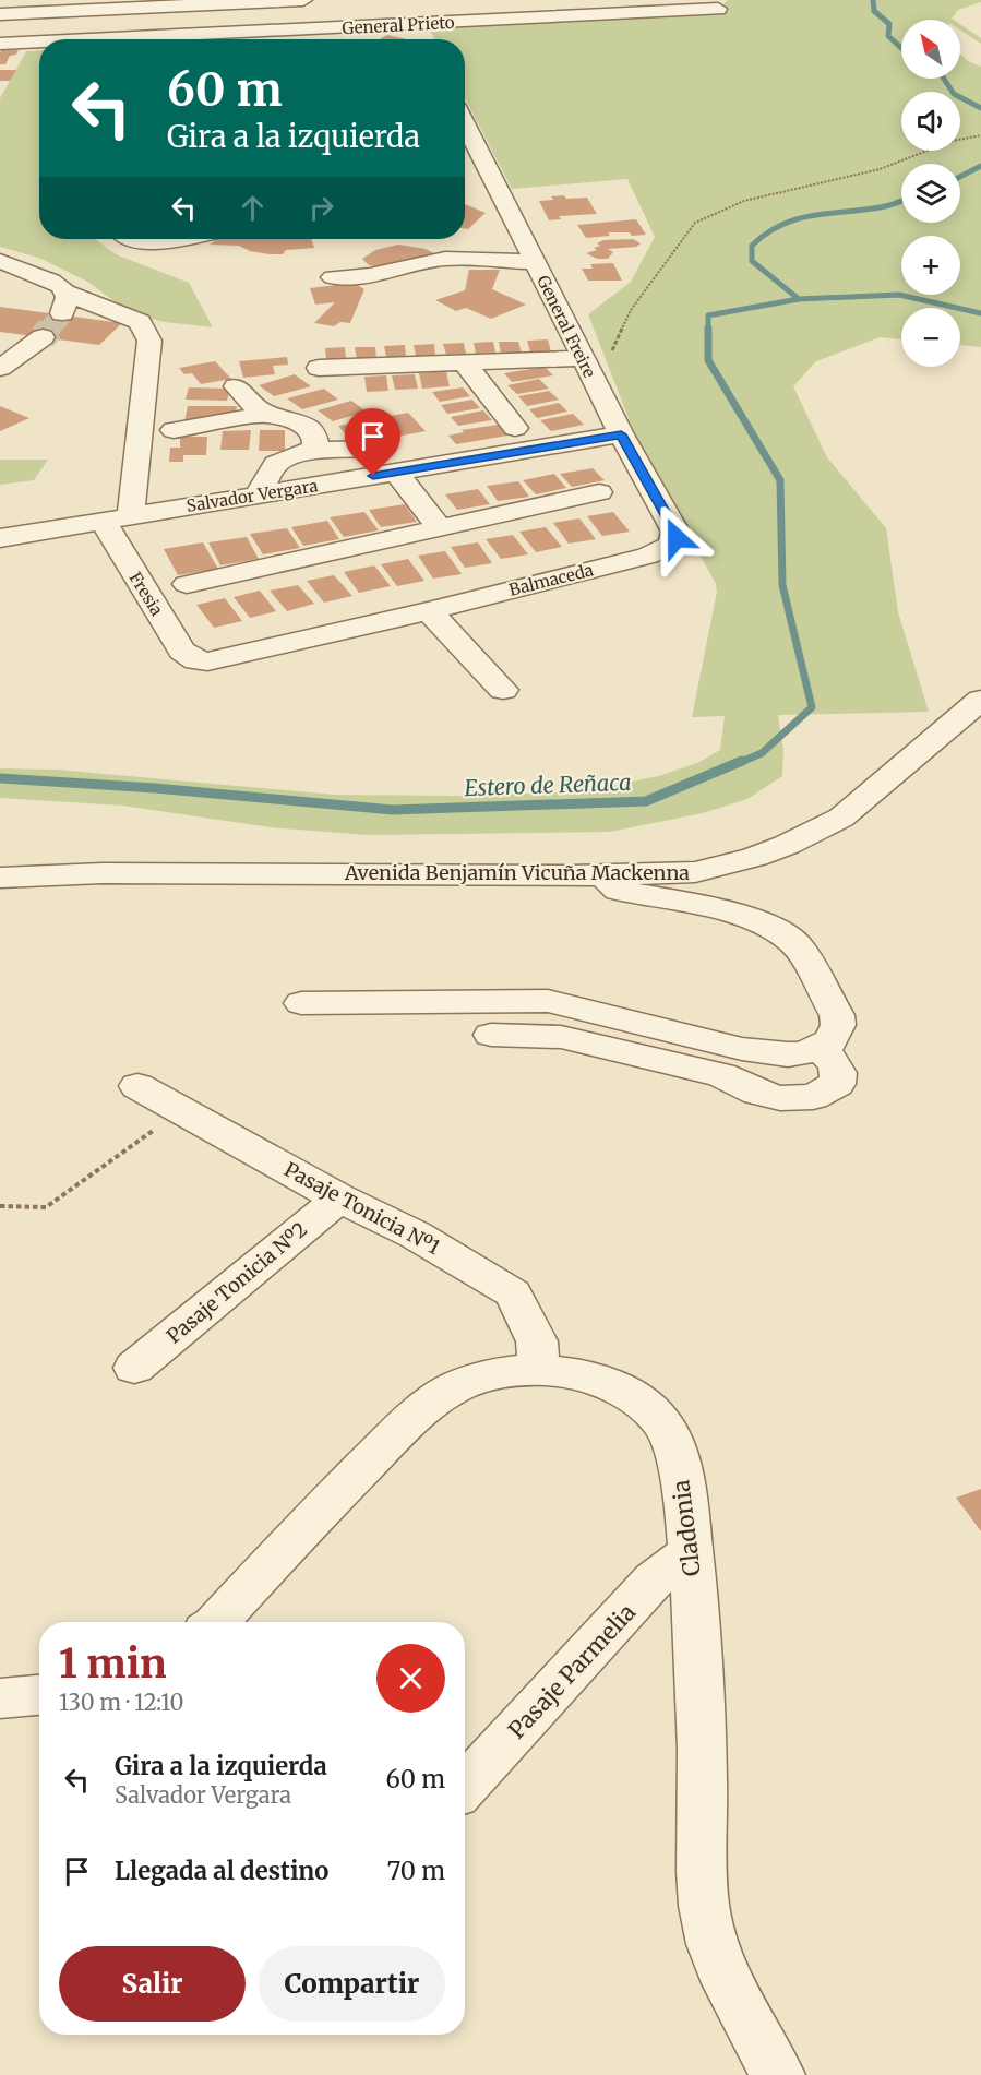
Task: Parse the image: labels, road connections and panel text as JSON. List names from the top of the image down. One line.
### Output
{"streets":{"street":["General Prieto","General Freire","Salvador Vergara","Balmaceda","Fresia","Avenida Benjamín Vicuña Mackenna","Pasaje Tonicia Nº1","Pasaje Tonicia Nº2","Cladonia","Pasaje Parmelia"]},"crossings":[["General Freire","Salvador Vergara"],["General Freire","Balmaceda"],["Salvador Vergara","Fresia"],["Balmaceda","Fresia"],["Pasaje Tonicia Nº1","Pasaje Tonicia Nº2"],["Pasaje Tonicia Nº1","Cladonia"],["Cladonia","Pasaje Parmelia"]],"water":["Estero de Reñaca"],"north":"top left","page":{"map_buttons":["+","−"],"turn":["60 m","Gira a la izquierda"],"heading":["1 min","130 m · 12:10"],"list":[{"name":"Gira a la izquierda","note":"Salvador Vergara","value":"60 m"},{"name":"Llegada al destino","value":"70 m"}],"buttons":["Salir","Compartir"]}}
